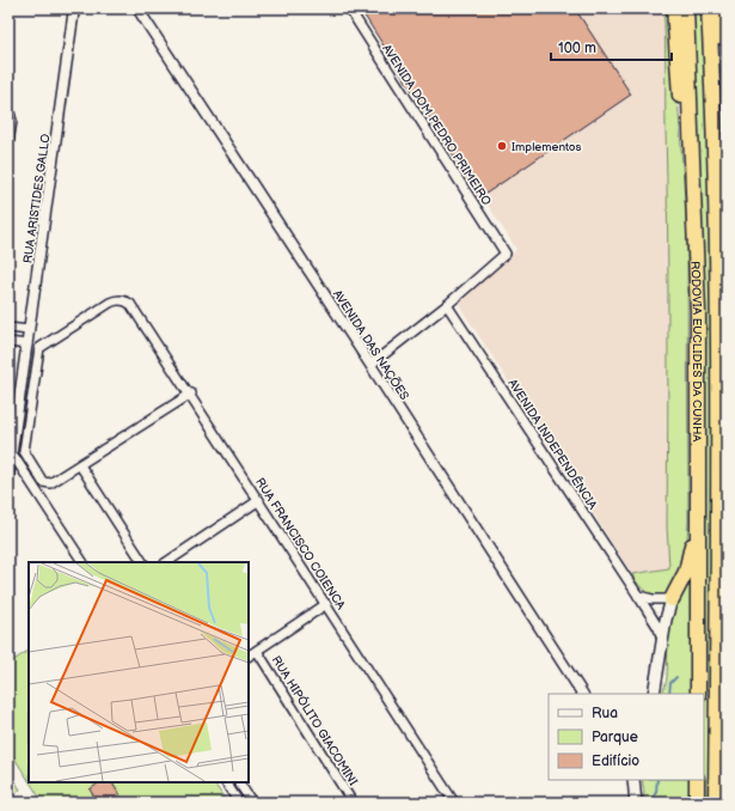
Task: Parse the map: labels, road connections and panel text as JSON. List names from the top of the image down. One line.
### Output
{"streets":{"highway":["RODOVIA EUCLIDES DA CUNHA"],"street":["AVENIDA DOM PEDRO PRIMEIRO","RUA ARISTIDES GALLO","AVENIDA DAS NAÇÕES","AVENIDA INDEPENDÊNCIA","RUA FRANCISCO COIENCA","RUA HIPÓLITO GIACOMINI"]},"crossings":[["AVENIDA DOM PEDRO PRIMEIRO","AVENIDA INDEPENDÊNCIA"]],"places":["Implementos"],"legend":["Rua","Parque","Edifício"],"scale_bar":"100 m"}
